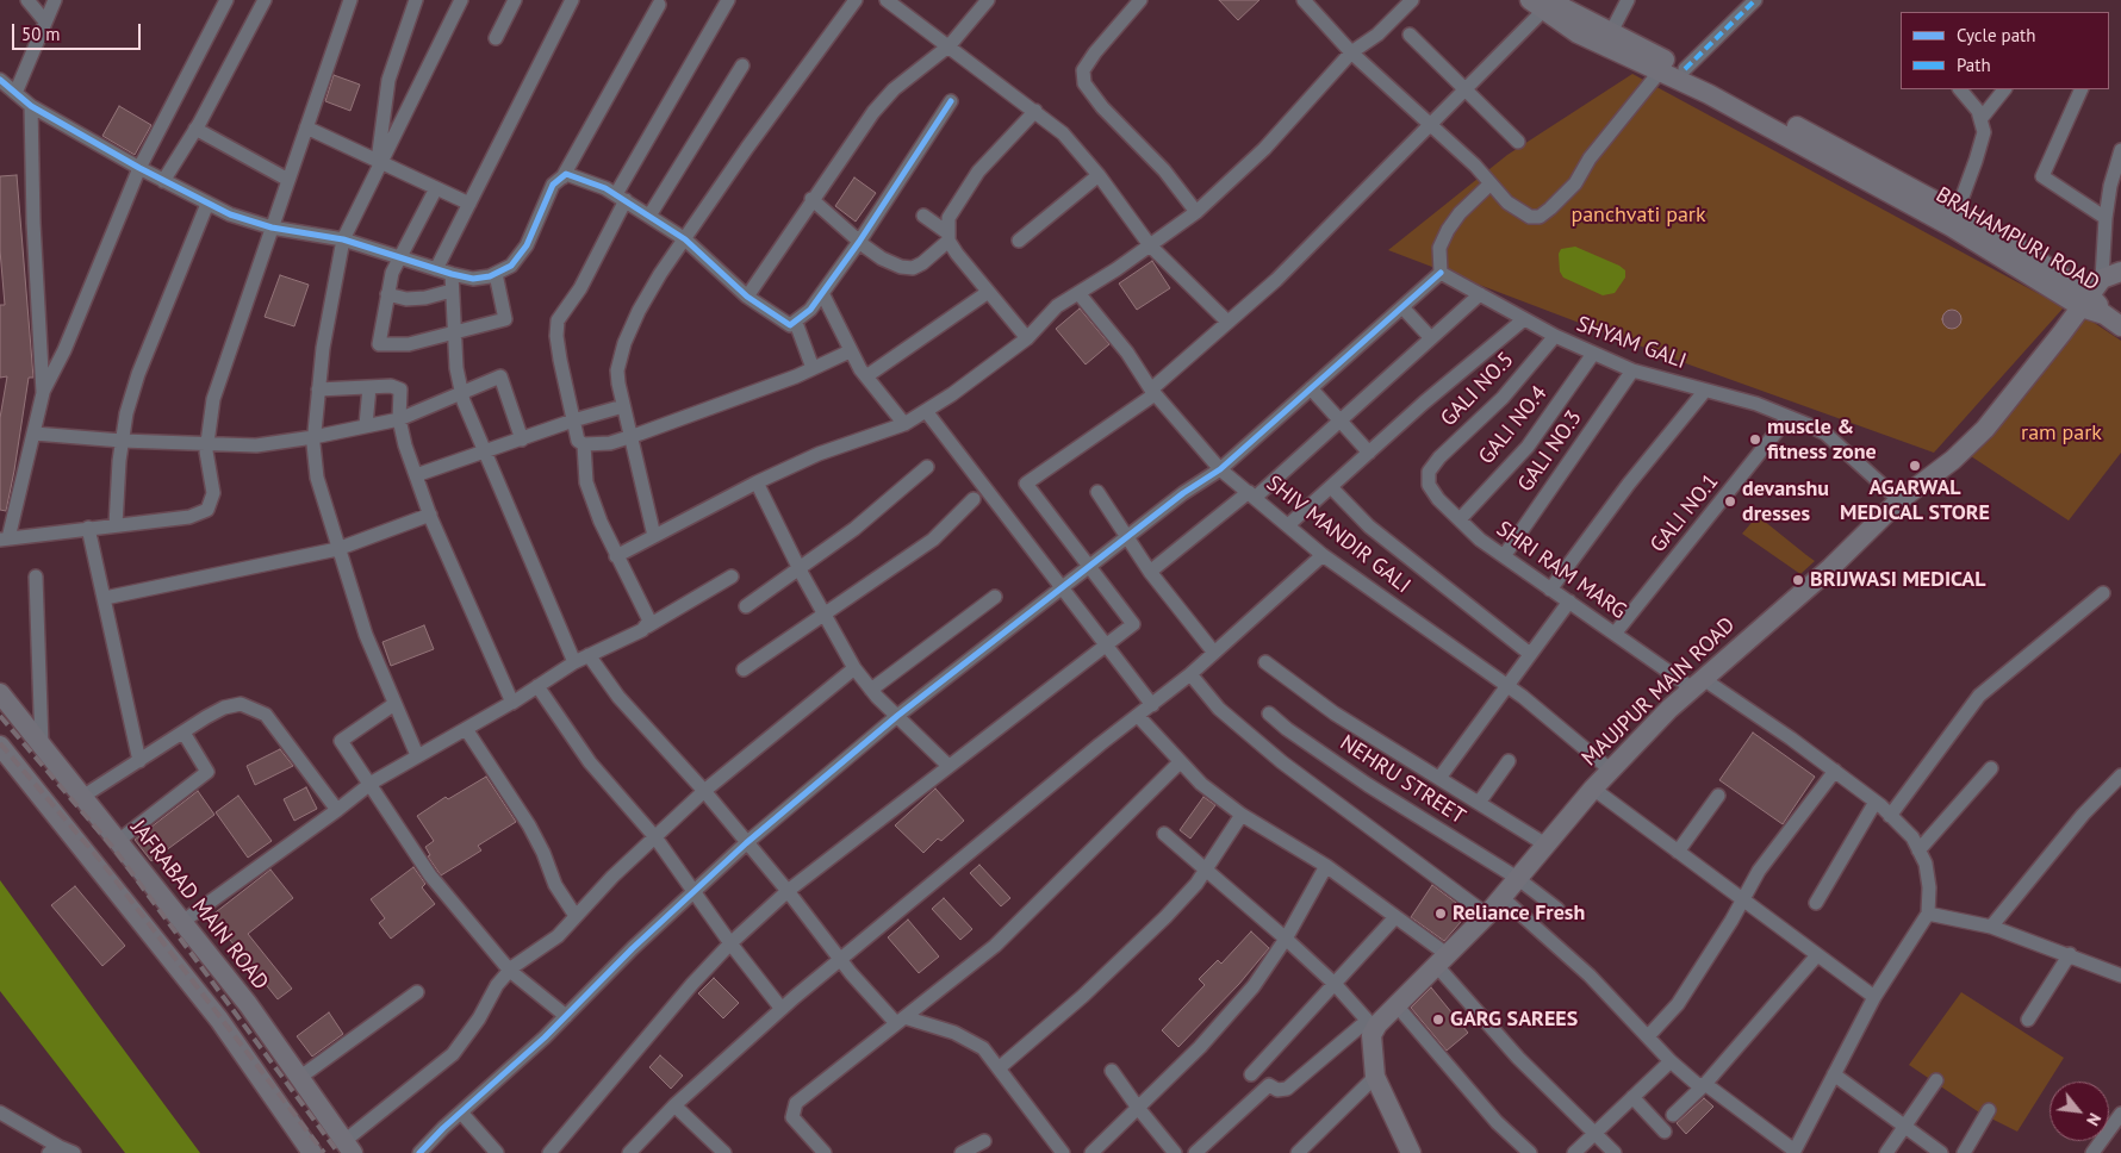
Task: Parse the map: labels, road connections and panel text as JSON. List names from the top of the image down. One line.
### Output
{"streets":{"street":["BRAHAMPURI ROAD","SHYAM GALI","GALI NO.5","GALI NO.4","GALI NO.3","GALI NO.1","SHIV MANDIR GALI","SHRI RAM MARG","MAUJPUR MAIN ROAD","NEHRU STREET","JAFRABAD MAIN ROAD"]},"crossings":[["BRAHAMPURI ROAD","MAUJPUR MAIN ROAD"],["SHYAM GALI","GALI NO.5"],["SHYAM GALI","GALI NO.4"],["SHYAM GALI","GALI NO.3"],["SHYAM GALI","GALI NO.1"],["SHYAM GALI","MAUJPUR MAIN ROAD"],["GALI NO.5","SHRI RAM MARG"],["GALI NO.4","SHRI RAM MARG"],["GALI NO.3","SHRI RAM MARG"],["GALI NO.1","SHRI RAM MARG"],["SHIV MANDIR GALI","MAUJPUR MAIN ROAD"],["SHRI RAM MARG","MAUJPUR MAIN ROAD"],["MAUJPUR MAIN ROAD","NEHRU STREET"]],"parks":["panchvati park","ram park"],"places":["muscle & fitness zone","AGARWAL MEDICAL STORE","devanshu dresses","BRIJWASI MEDICAL","Reliance Fresh","GARG SAREES"],"legend":["Cycle path","Path"],"scale_bar":"50 m","north":"bottom right"}
